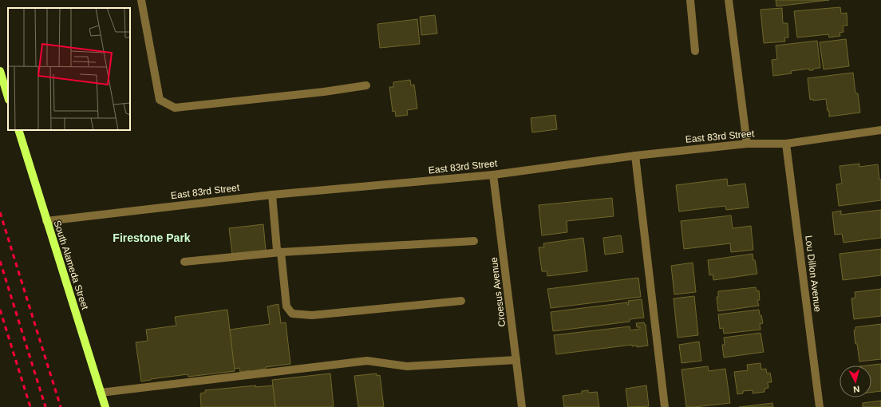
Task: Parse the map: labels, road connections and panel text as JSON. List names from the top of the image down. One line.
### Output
{"streets":{"main road":["South Alameda Street"],"street":["East 83rd Street","Lou Dillon Avenue","Croesus Avenue"]},"crossings":[["East 83rd Street","South Alameda Street"],["East 83rd Street","Lou Dillon Avenue"],["East 83rd Street","Croesus Avenue"]],"districts":["Firestone Park"],"north":"bottom"}
